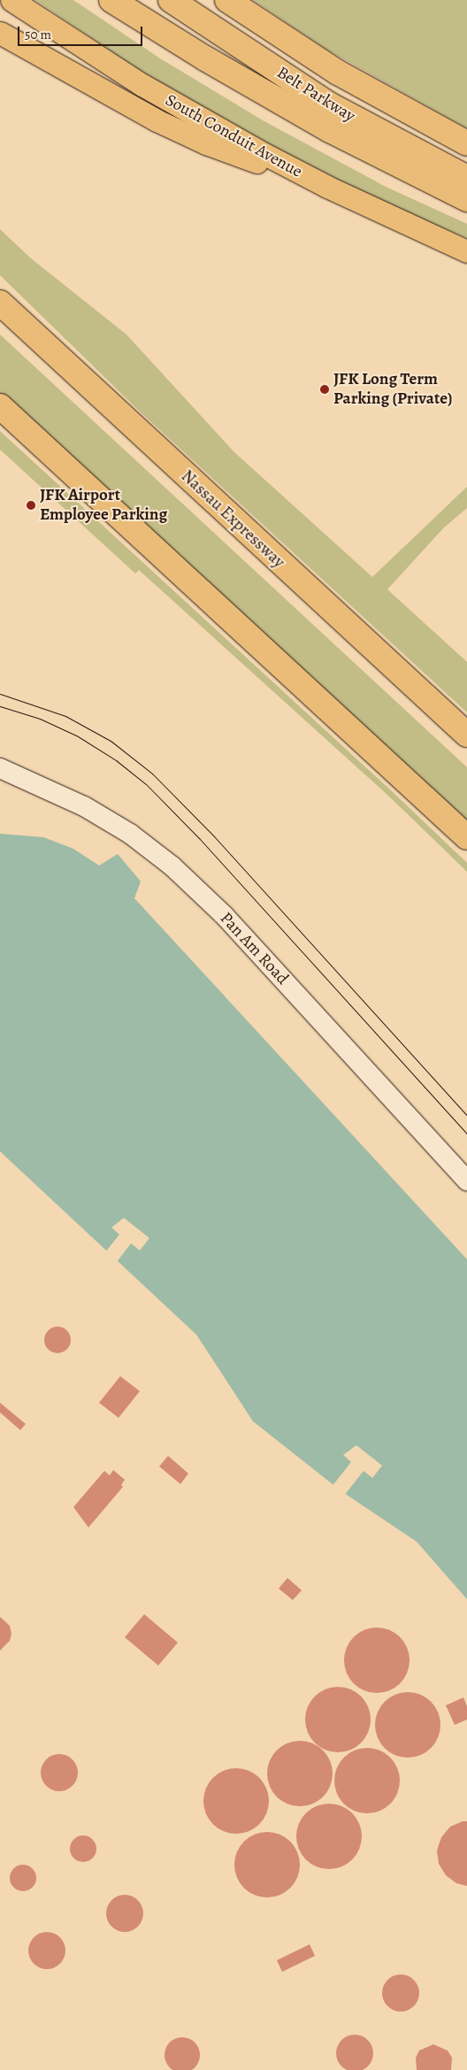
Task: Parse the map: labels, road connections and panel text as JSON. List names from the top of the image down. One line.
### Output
{"streets":{"highway":["Belt Parkway","Nassau Expressway"],"main road":["South Conduit Avenue"],"street":["Pan Am Road"]},"places":["JFK Long Term Parking (Private)","JFK Airport Employee Parking"],"scale_bar":"50 m"}
